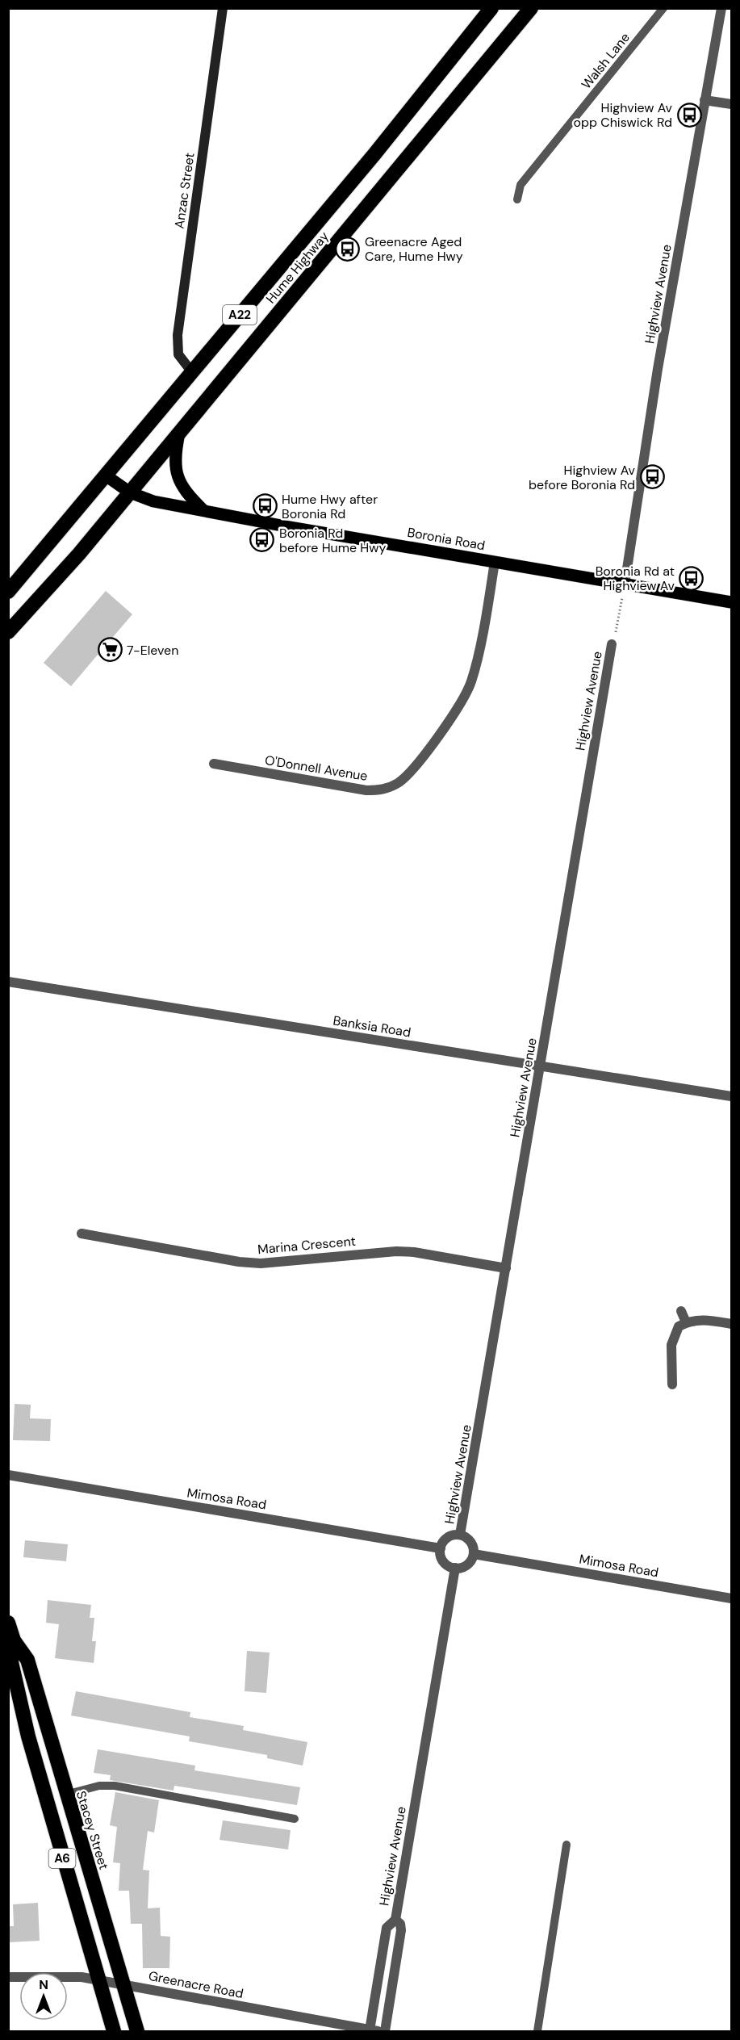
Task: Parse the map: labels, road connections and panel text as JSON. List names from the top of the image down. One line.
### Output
{"streets":{"highway":["Hume Highway","A22","Stacey Street","A6"],"main road":["Boronia Road"],"street":["Anzac Street","Highview Avenue","O'Donnell Avenue","Banksia Road","Marina Crescent","Mimosa Road","Greenacre Road"],"lane":["Walsh Lane"]},"crossings":[["Anzac Street","Hume Highway"],["Hume Highway","Boronia Road"],["Highview Avenue","Boronia Road"],["Highview Avenue","Banksia Road"],["Highview Avenue","Marina Crescent"],["Highview Avenue","Mimosa Road"],["Highview Avenue","Greenacre Road"],["Boronia Road","O'Donnell Avenue"],["Stacey Street","Greenacre Road"]],"places":{"bus stop":["Highview Av opp Chiswick Rd","Greenacre Aged Care, Hume Hwy","Highview Av before Boronia Rd","Hume Hwy after Boronia Rd","Boronia Rd before Hume Hwy","Boronia Rd at Highview Av"],"supermarket":["7-Eleven"]},"north":"top"}
